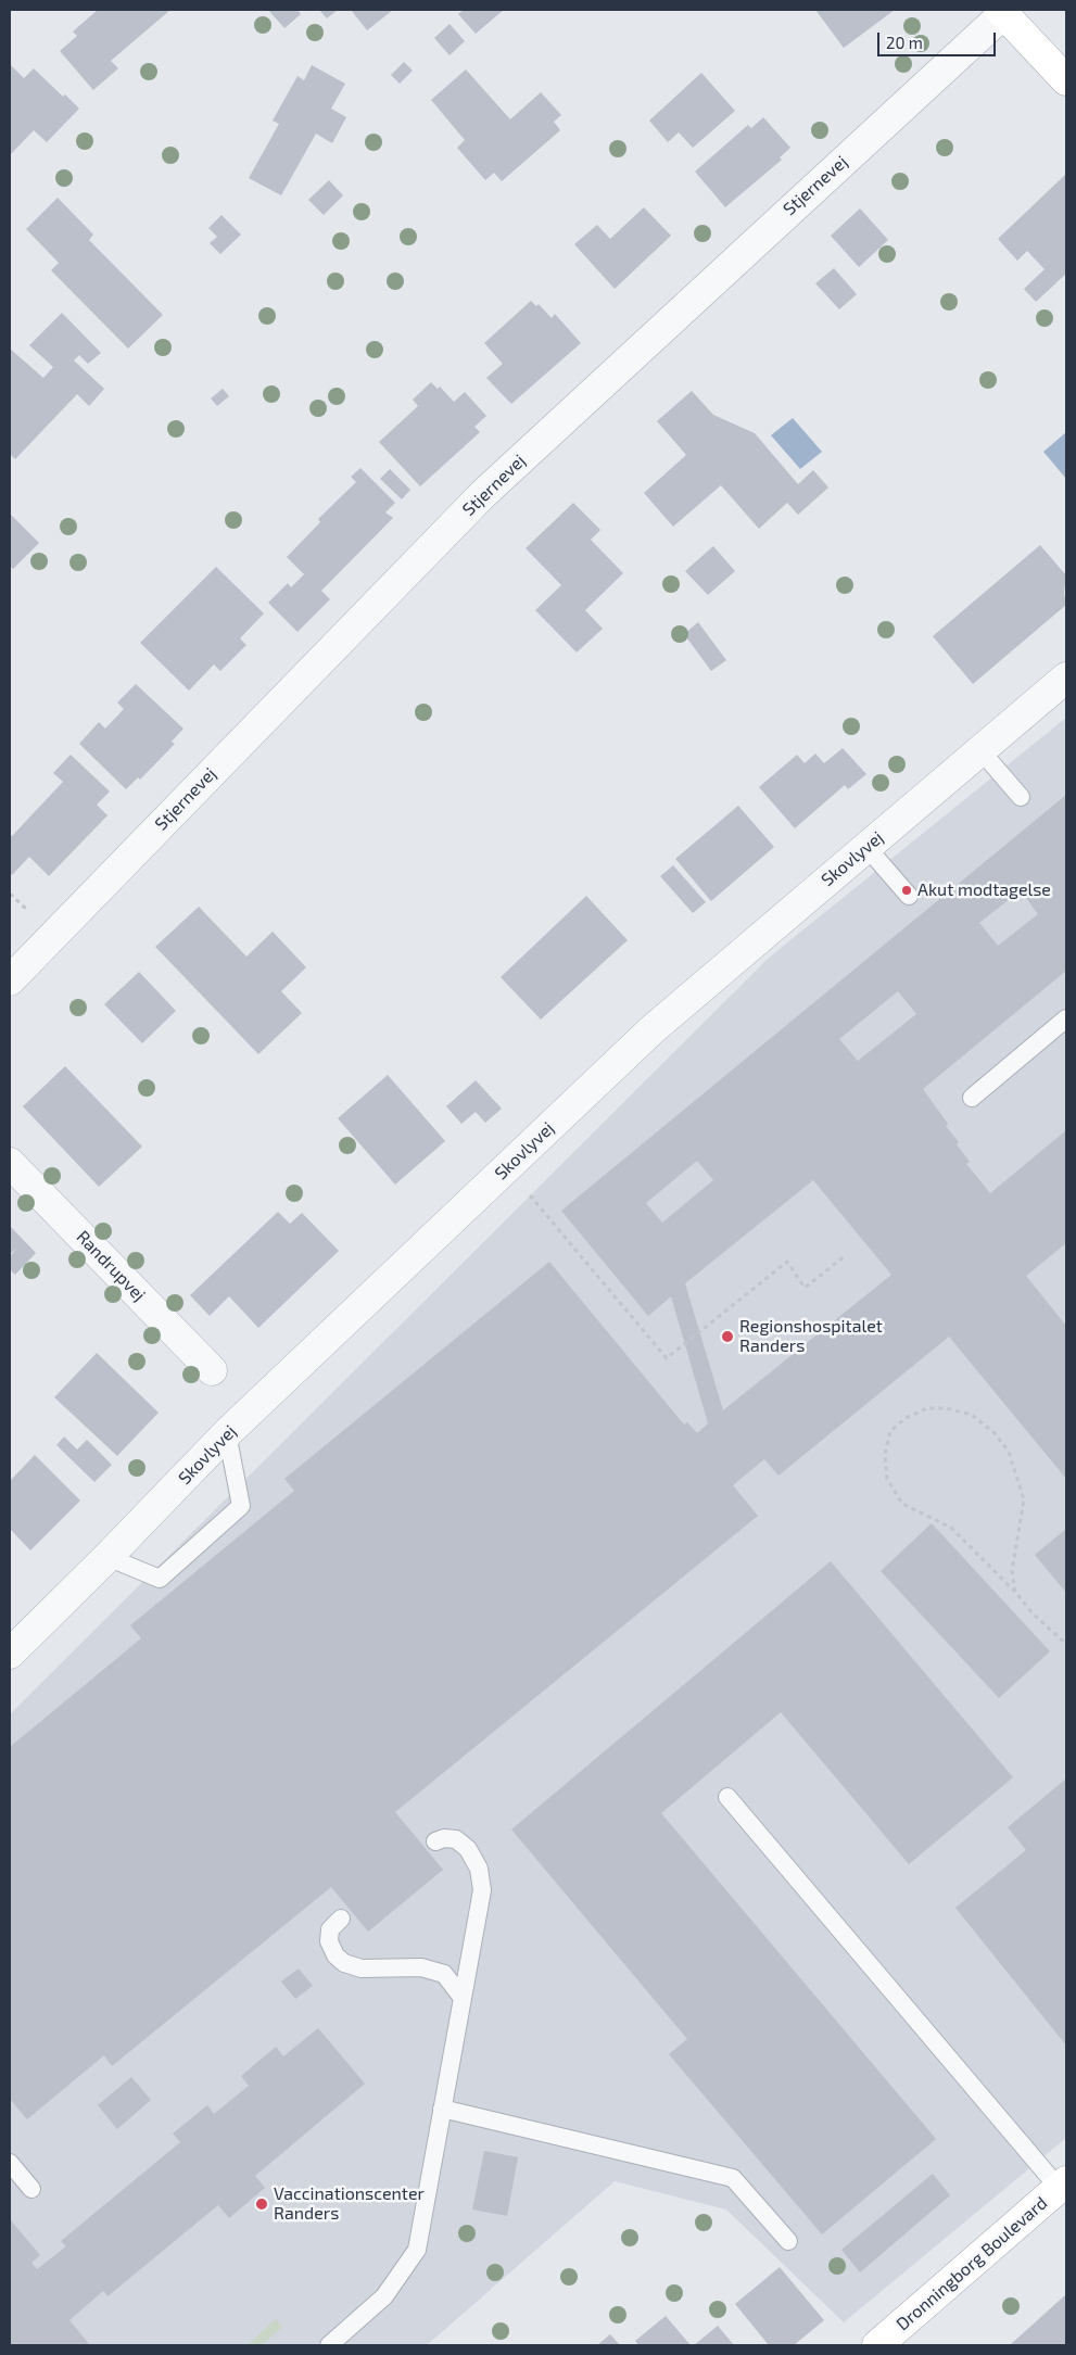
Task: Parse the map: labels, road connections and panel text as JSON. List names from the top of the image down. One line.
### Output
{"streets":{"street":["Stjernevej","Skovlyvej","Randrupvej","Dronningborg Boulevard"]},"places":["Akut modtagelse","Regionshospitalet Randers","Vaccinationscenter Randers"],"scale_bar":"20 m"}
